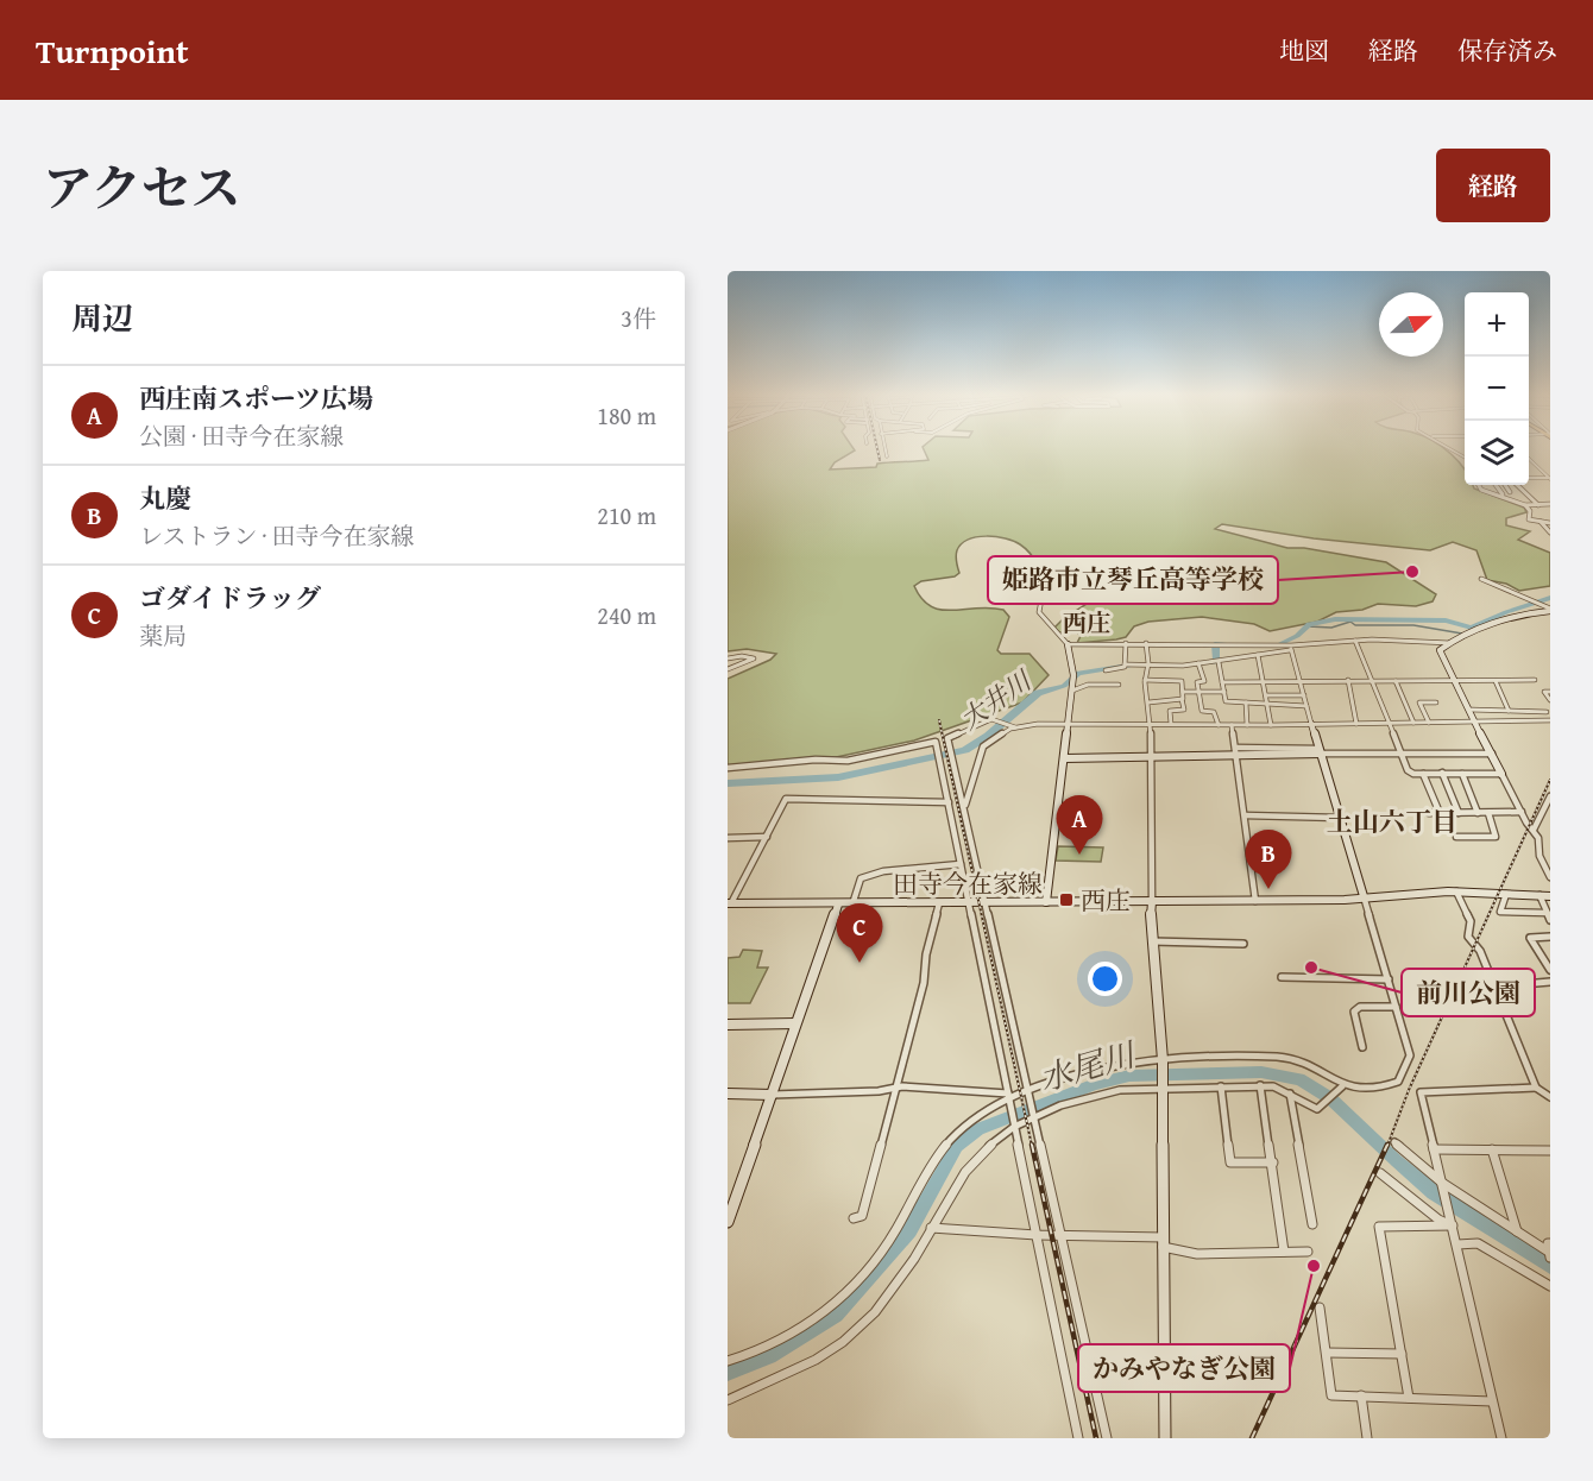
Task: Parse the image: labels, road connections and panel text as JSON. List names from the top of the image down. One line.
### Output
{"streets":{"street":["田寺今在家線"]},"districts":["西庄","土山六丁目"],"water":["大井川","水尾川"],"places":{"other":["姫路市立琴丘高等学校","前川公園","かみやなぎ公園"],"transit":["西庄"]},"north":"right","page":{"header":"Turnpoint","nav":["地図","経路","保存済み"],"title":"アクセス","buttons":"経路","heading":["周辺","3件"],"map_buttons":["+","−"],"list":[{"mark":"A","name":"西庄南スポーツ広場","note":"公園 · 田寺今在家線","value":"180 m"},{"mark":"B","name":"丸慶","note":"レストラン · 田寺今在家線","value":"210 m"},{"mark":"C","name":"ゴダイドラッグ","note":"薬局","value":"240 m"}],"pins":["A","B","C"]}}
